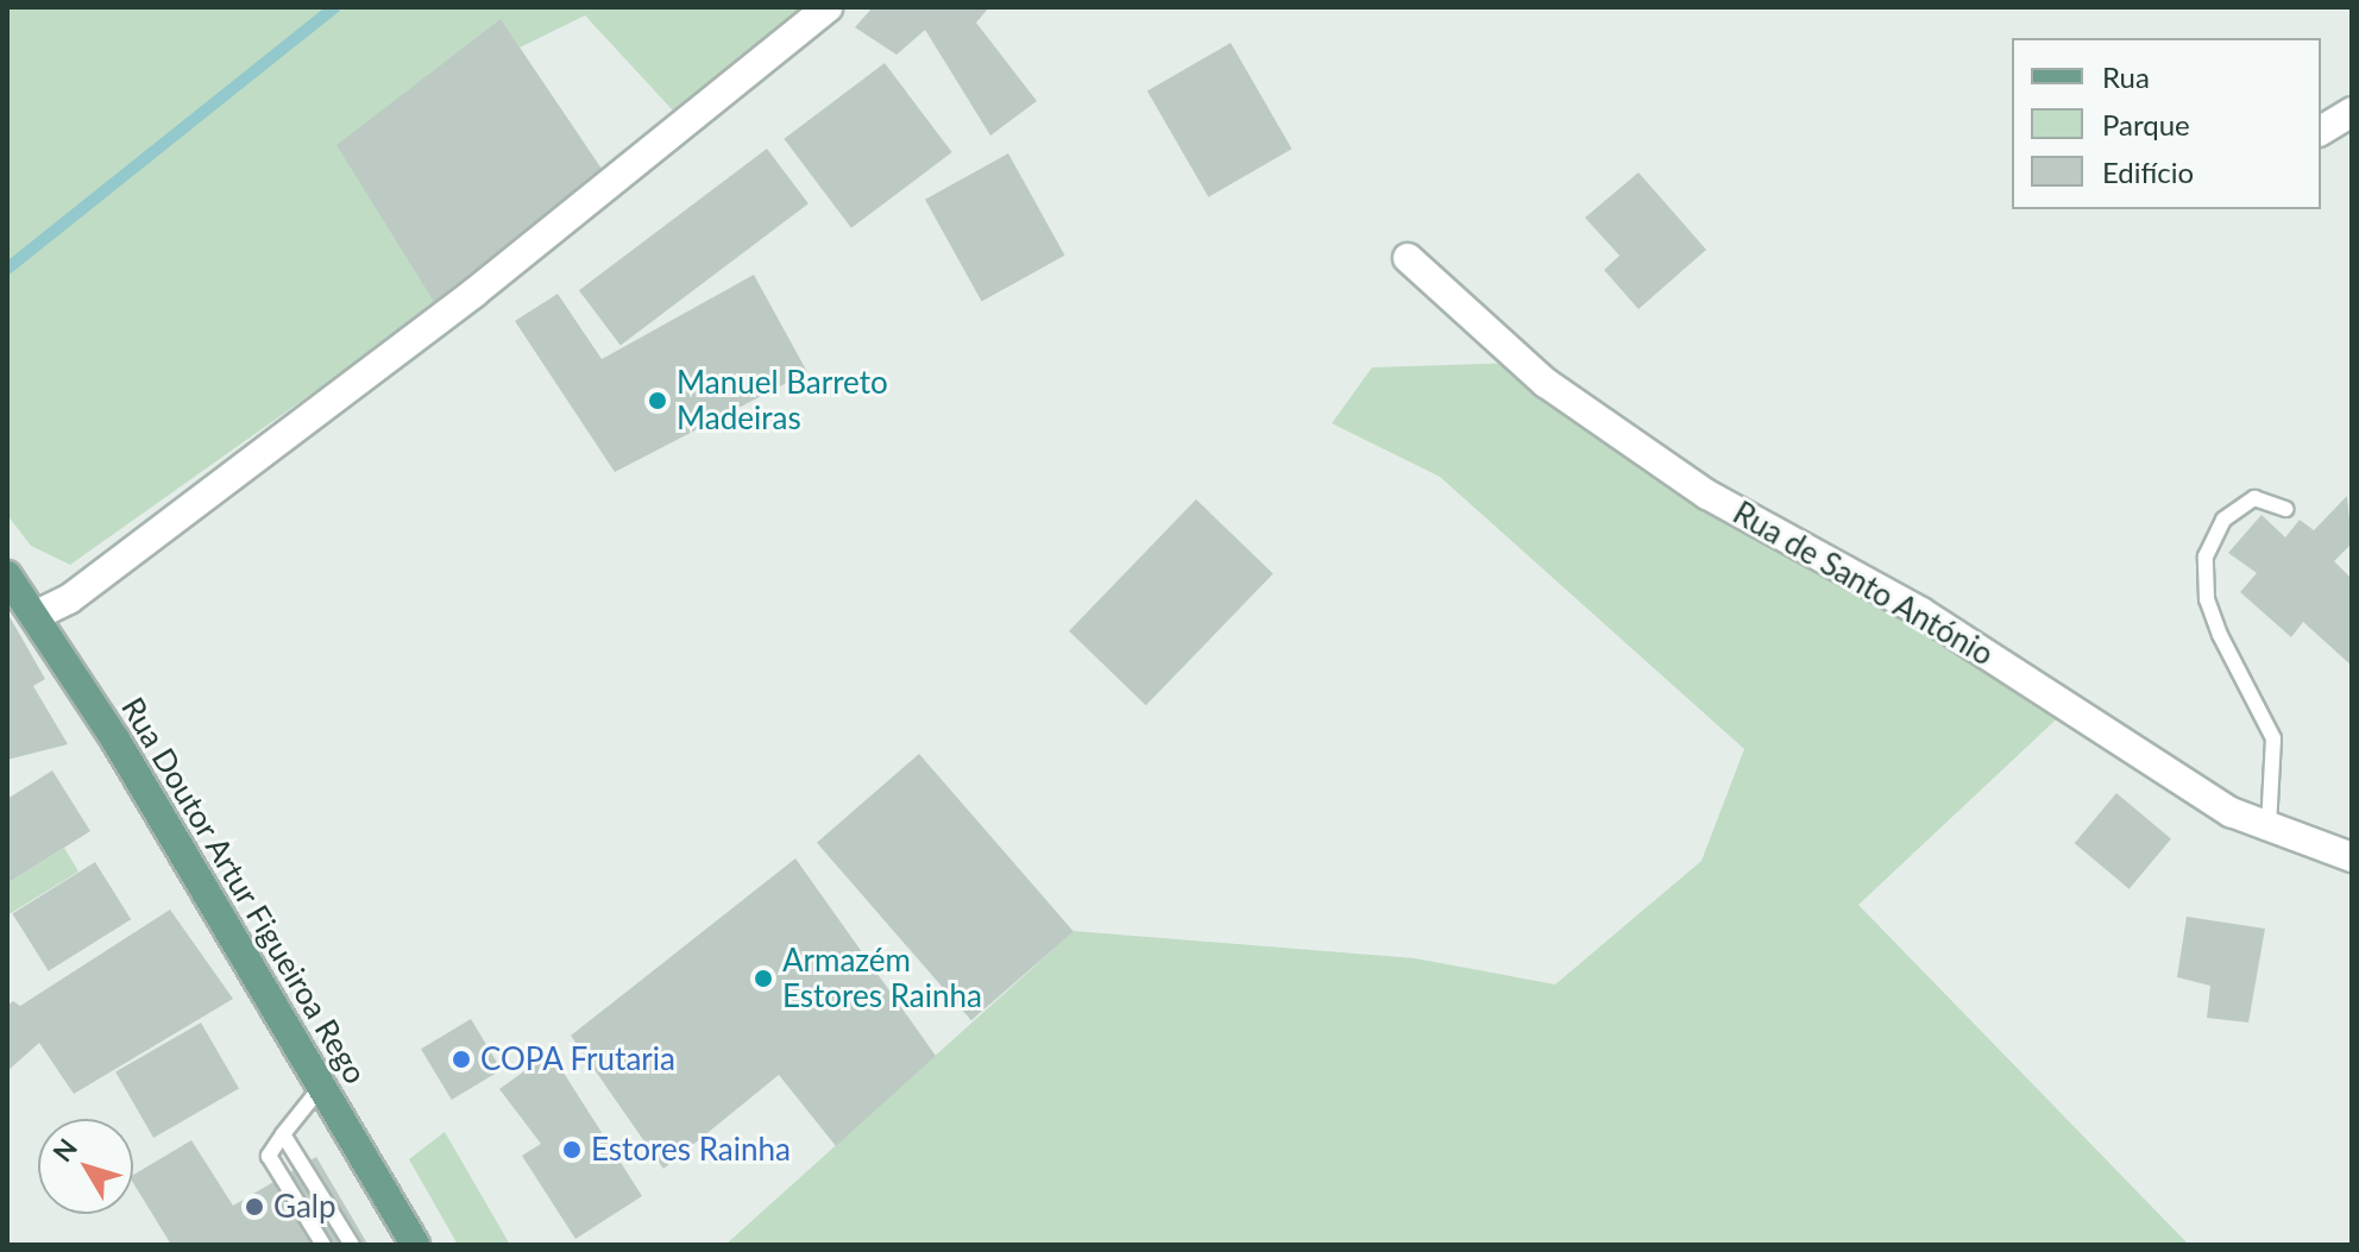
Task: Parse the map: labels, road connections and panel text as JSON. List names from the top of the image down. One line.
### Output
{"streets":{"main road":["Rua Doutor Artur Figueiroa Rego"],"street":["Rua de Santo António"]},"places":["Manuel Barreto Madeiras","Armazém Estores Rainha","COPA Frutaria","Estores Rainha","Galp"],"legend":["Rua","Parque","Edifício"],"north":"top left"}
